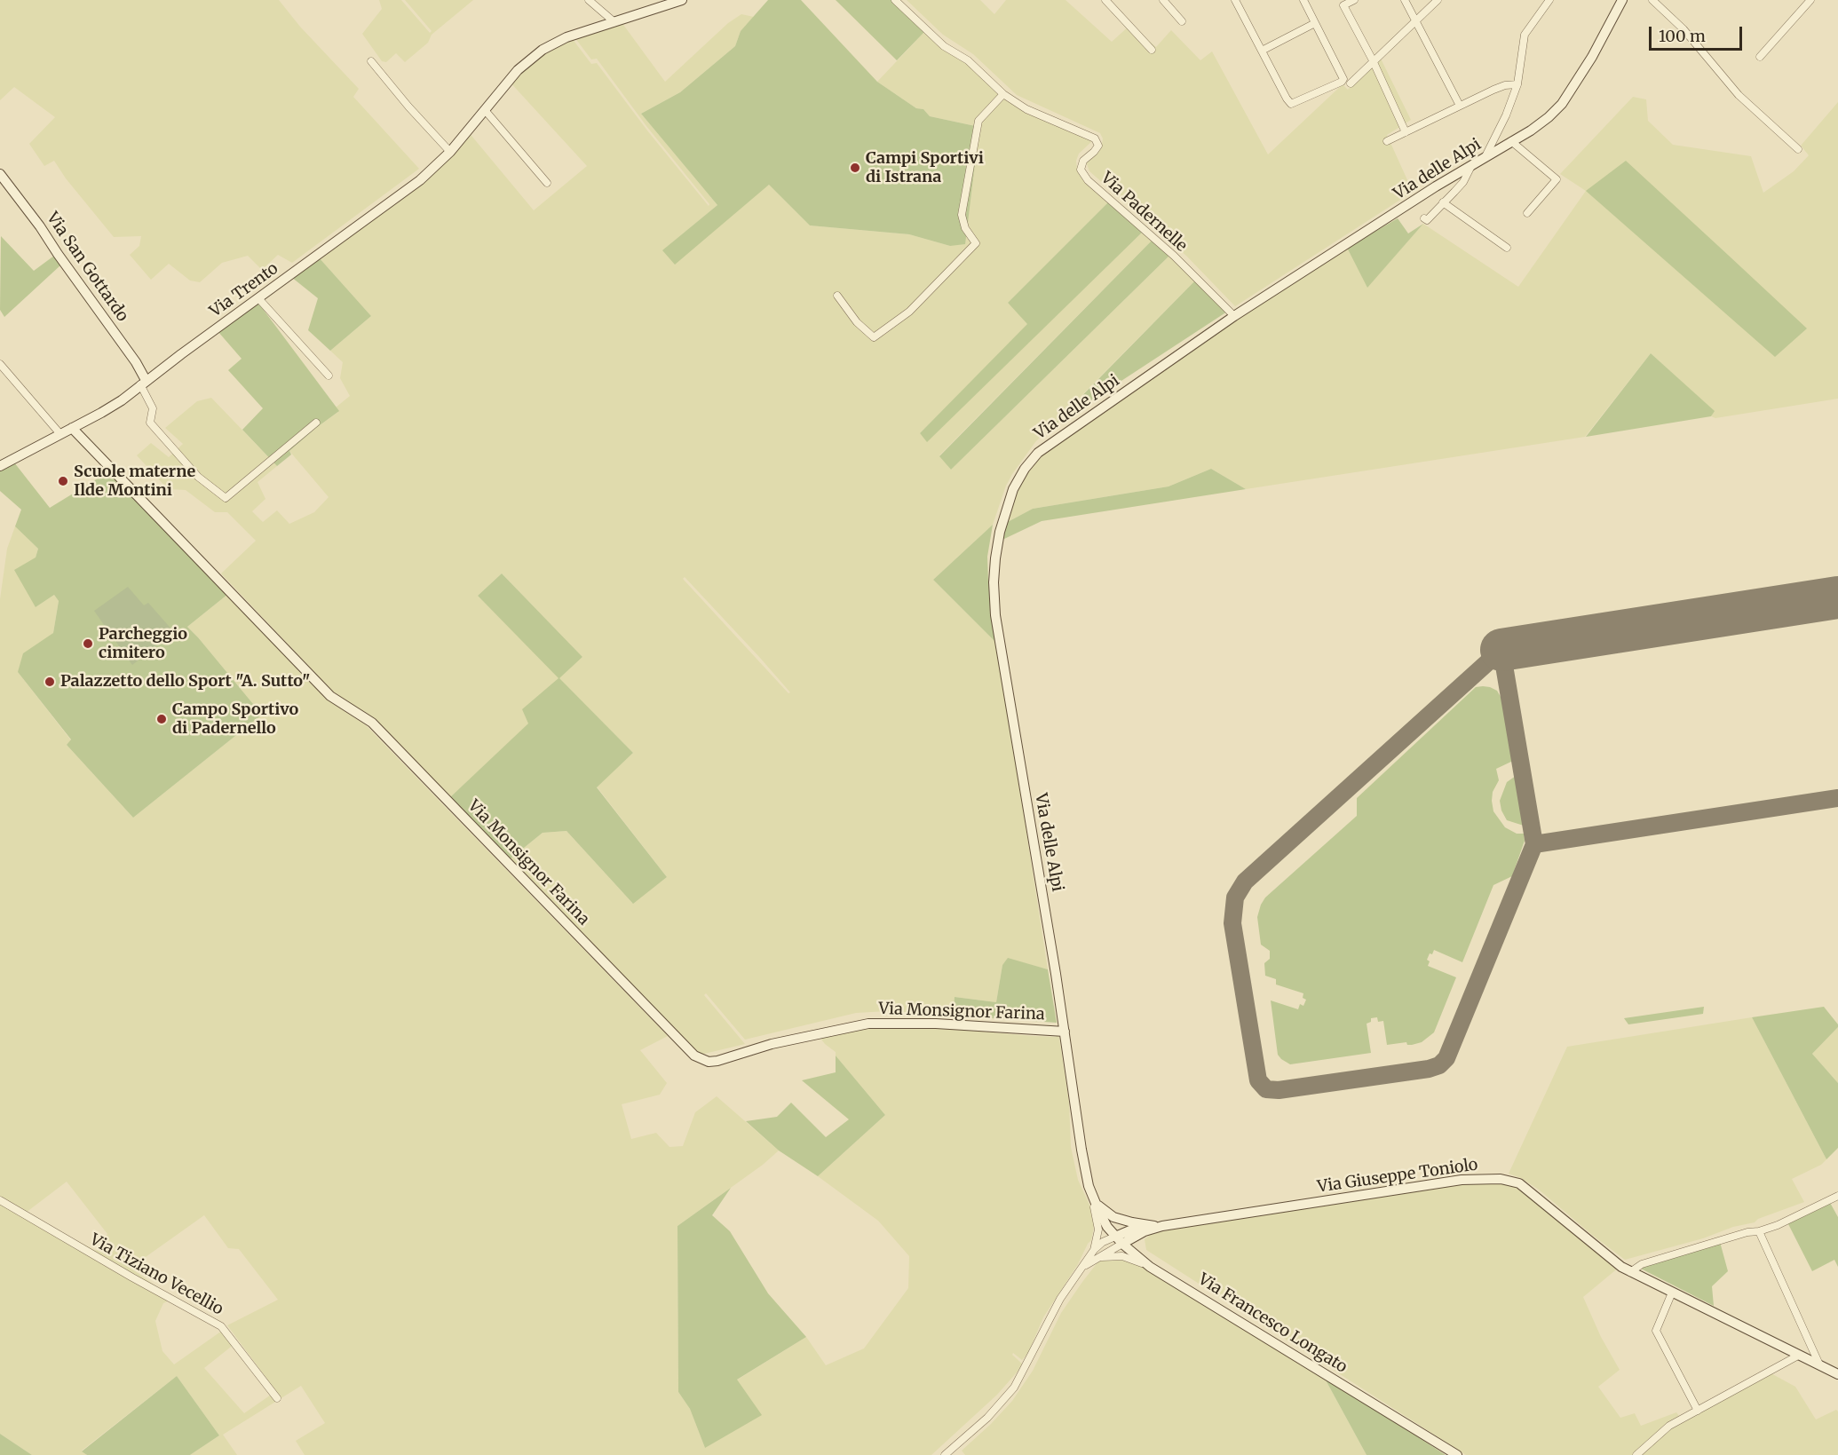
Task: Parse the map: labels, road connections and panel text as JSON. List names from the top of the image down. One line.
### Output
{"streets":{"street":["Via delle Alpi","Via Padernelle","Via San Gottardo","Via Trento","Via Monsignor Farina","Via Giuseppe Toniolo","Via Tiziano Vecellio","Via Francesco Longato"]},"crossings":[["Via delle Alpi","Via Padernelle"],["Via delle Alpi","Via Monsignor Farina"],["Via delle Alpi","Via Giuseppe Toniolo"],["Via delle Alpi","Via Francesco Longato"],["Via San Gottardo","Via Trento"],["Via Trento","Via Monsignor Farina"],["Via Giuseppe Toniolo","Via Francesco Longato"]],"places":["Campi Sportivi di Istrana","Scuole materne Ilde Montini","Parcheggio cimitero","Palazzetto dello Sport \"A. Sutto\"","Campo Sportivo di Padernello"],"scale_bar":"100 m"}
